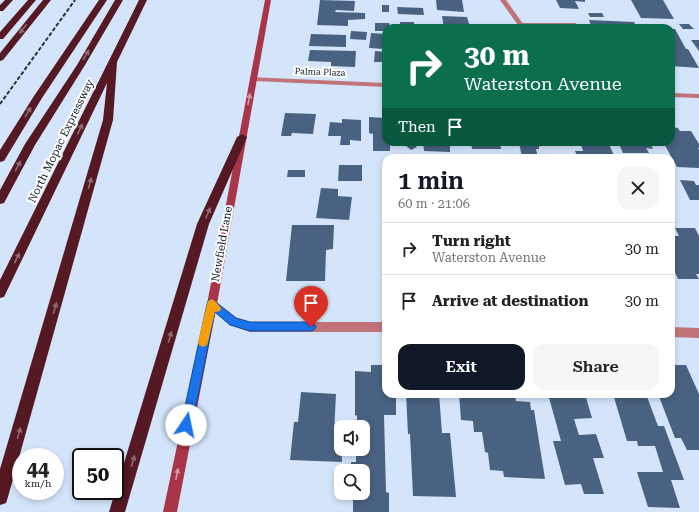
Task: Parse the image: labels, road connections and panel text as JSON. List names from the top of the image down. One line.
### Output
{"streets":{"highway":["North Mopac Expressway"],"main road":["Newfield Lane"],"street":["Palma Plaza"]},"crossings":[["Palma Plaza","Newfield Lane"]],"one_way":["Newfield Lane"],"page":{"turn":["30 m","Waterston Avenue"],"then":"Then","heading":["1 min","60 m · 21:06"],"list":[{"name":"Turn right","note":"Waterston Avenue","value":"30 m"},{"name":"Arrive at destination","value":"30 m"}],"buttons":["Exit","Share"],"speed":"44 km/h","limit":"50"}}
